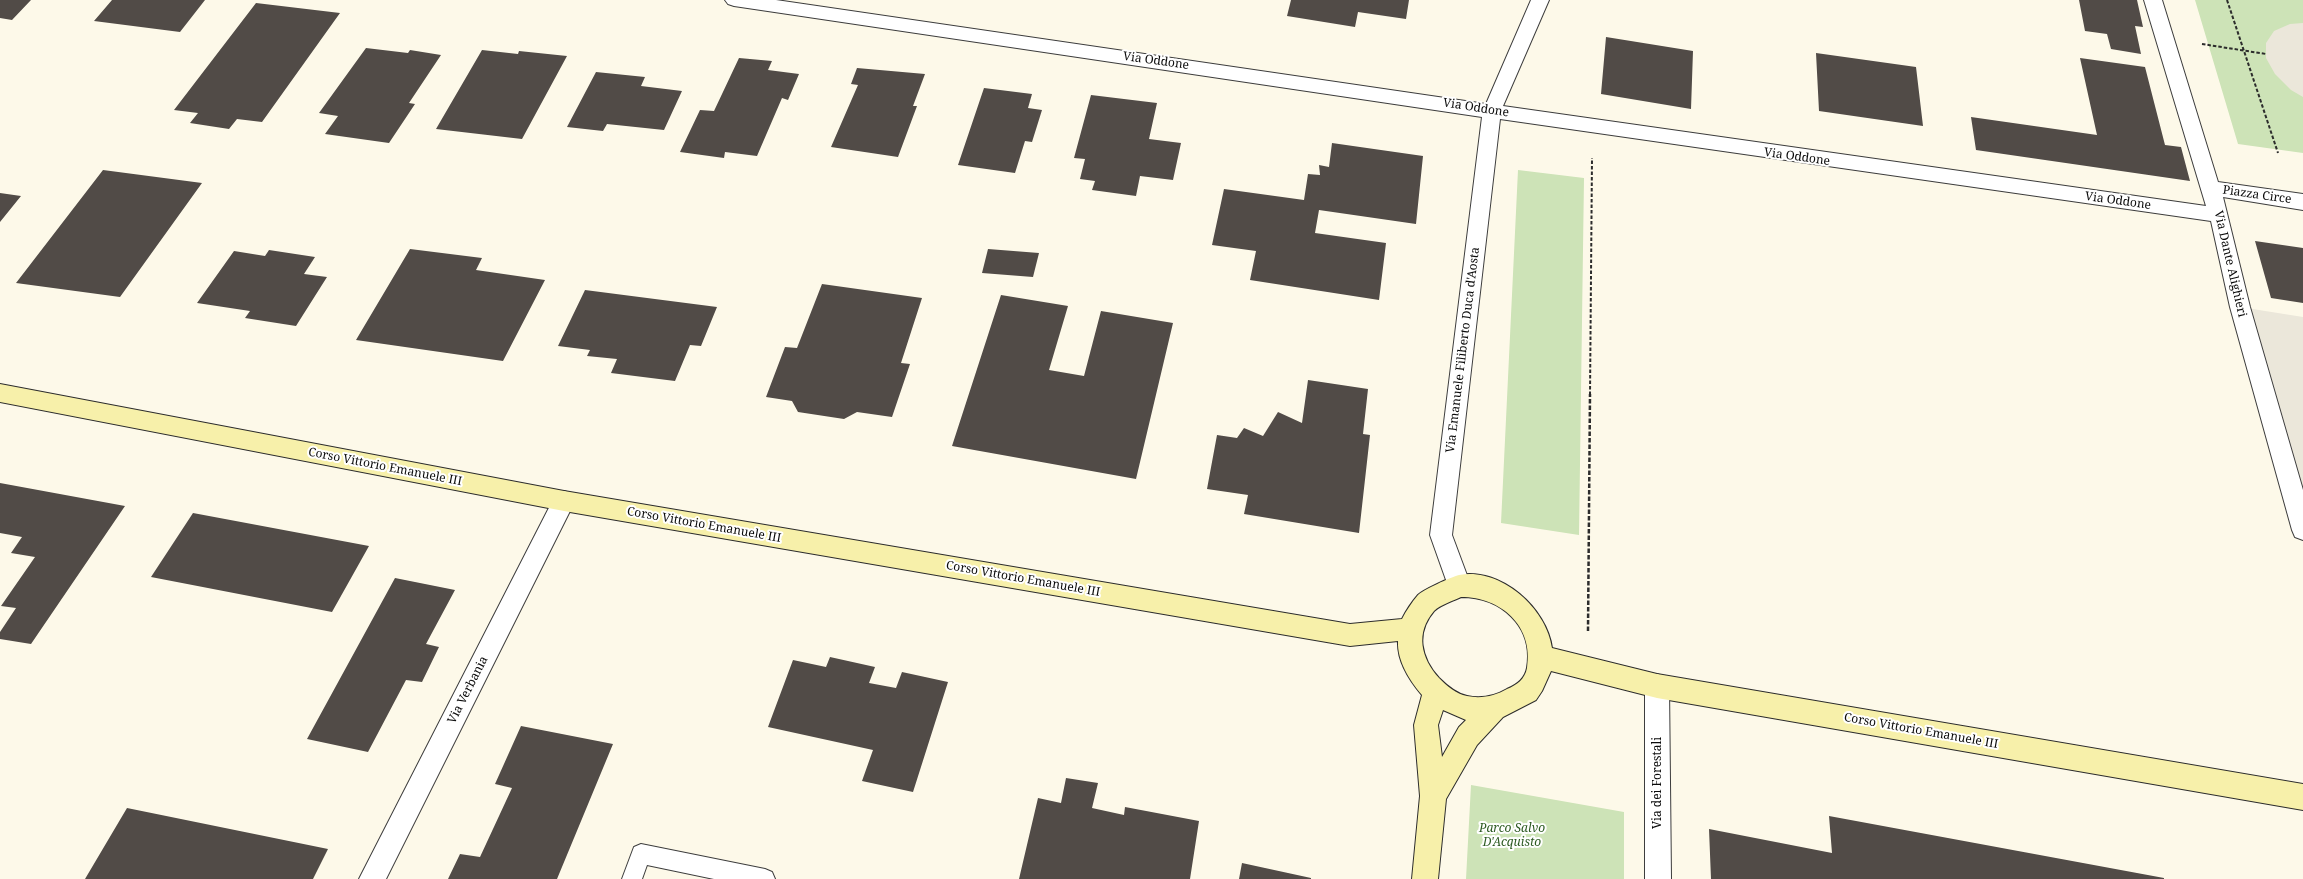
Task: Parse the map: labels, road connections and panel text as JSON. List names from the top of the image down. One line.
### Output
{"streets":{"street":["Via Oddone","Piazza Circe","Via Dante Alighieri","Via Emanuele Filiberto Duca d'Aosta","Corso Vittorio Emanuele III","Via Verbania","Via dei Forestali"]},"crossings":[["Via Oddone","Via Dante Alighieri"],["Via Oddone","Via Emanuele Filiberto Duca d'Aosta"],["Piazza Circe","Via Dante Alighieri"],["Via Emanuele Filiberto Duca d'Aosta","Corso Vittorio Emanuele III"],["Corso Vittorio Emanuele III","Via Verbania"],["Corso Vittorio Emanuele III","Via dei Forestali"]],"parks":["Parco Salvo D'Acquisto"]}
